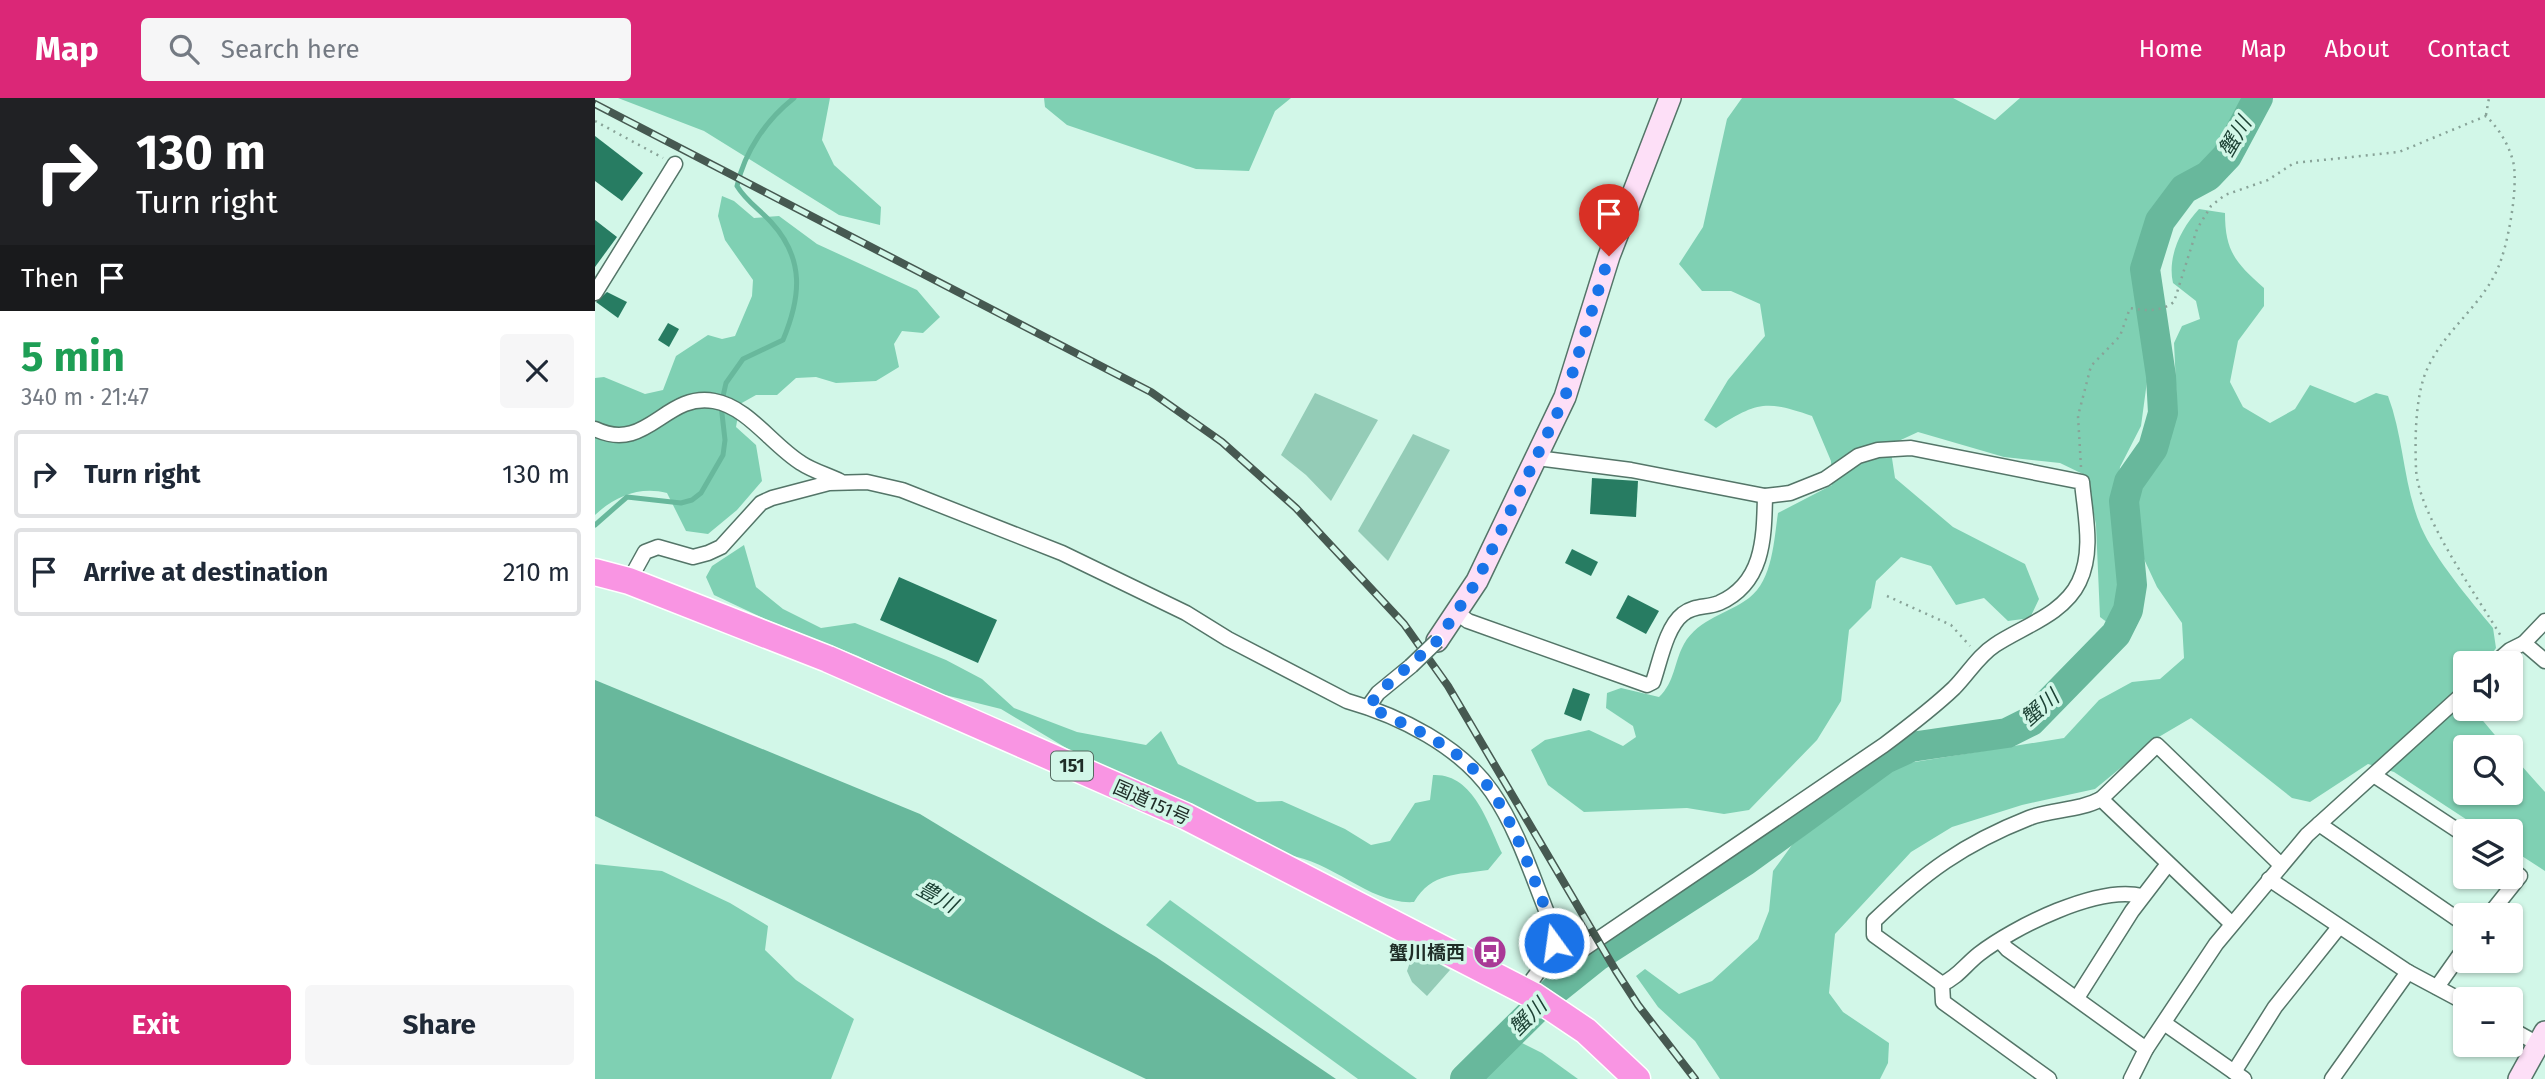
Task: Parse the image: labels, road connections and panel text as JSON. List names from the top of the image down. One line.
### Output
{"streets":{"highway":["151","国道151号"]},"water":["蟹川","豊川"],"places":{"bus stop":["蟹川橋西"]},"page":{"header":"Map","search":"Search here","nav":["Home","Map","About","Contact"],"turn":["130 m","Turn right"],"then":"Then","heading":["5 min","340 m · 21:47"],"list":[{"name":"Turn right","value":"130 m"},{"name":"Arrive at destination","value":"210 m"}],"map_buttons":["+","−"],"buttons":["Exit","Share"]}}
